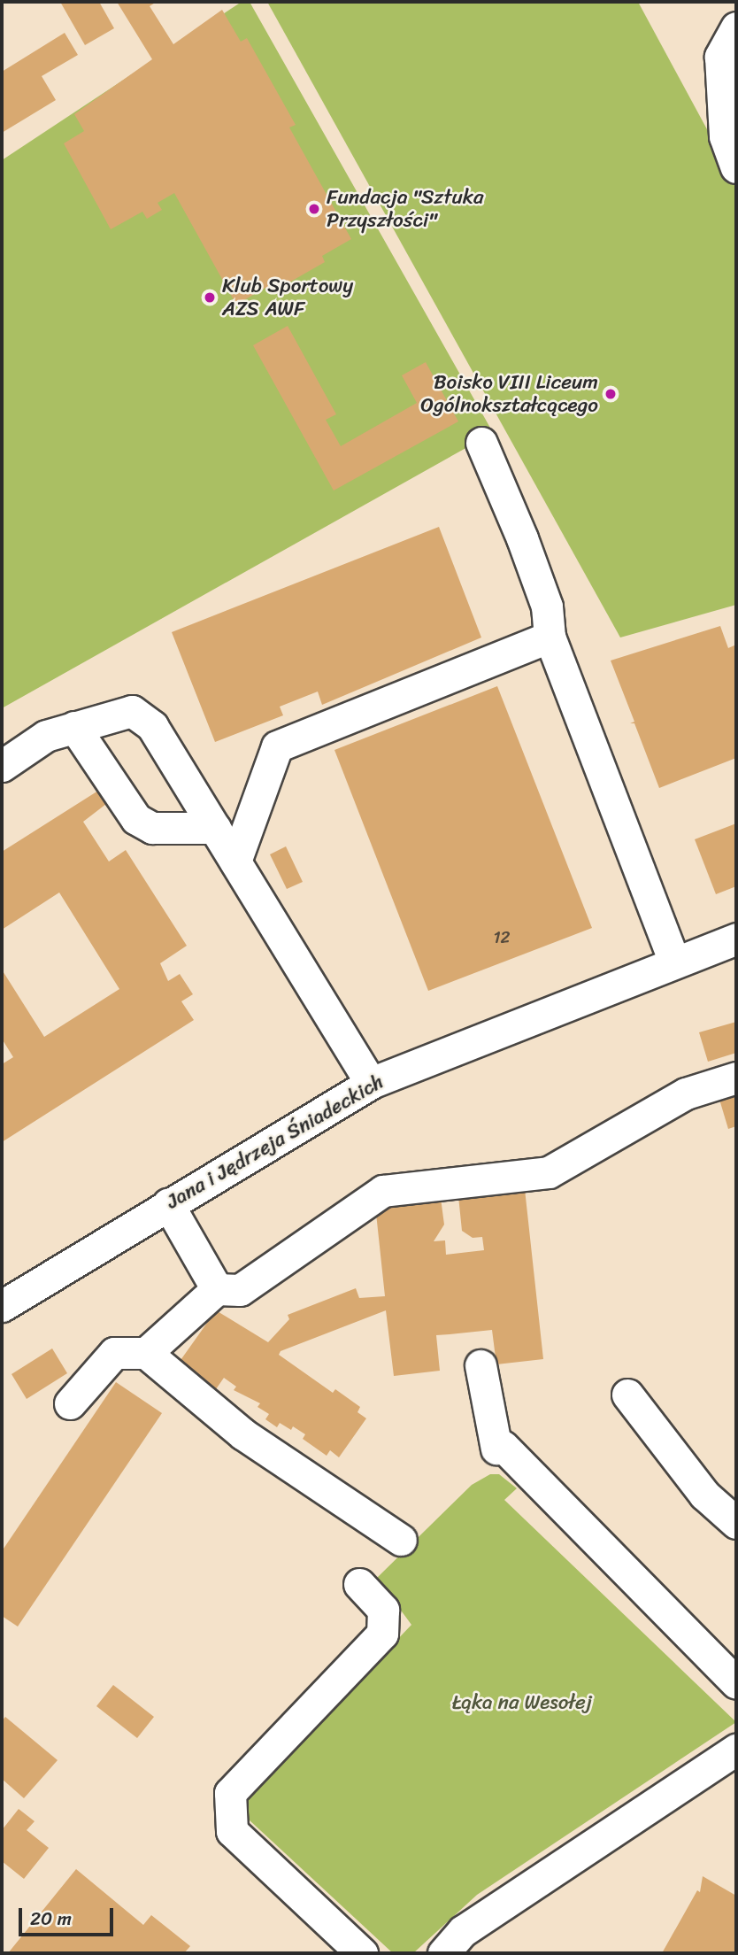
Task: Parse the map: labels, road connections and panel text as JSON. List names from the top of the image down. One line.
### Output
{"streets":{"street":["Jana i Jędrzeja Śniadeckich"]},"parks":["Łąka na Wesołej"],"places":["Fundacja \"Sztuka Przyszłości\"","Klub Sportowy AZS AWF","Boisko VIII Liceum Ogólnokształcącego"],"house_numbers":["12"],"scale_bar":"20 m"}
